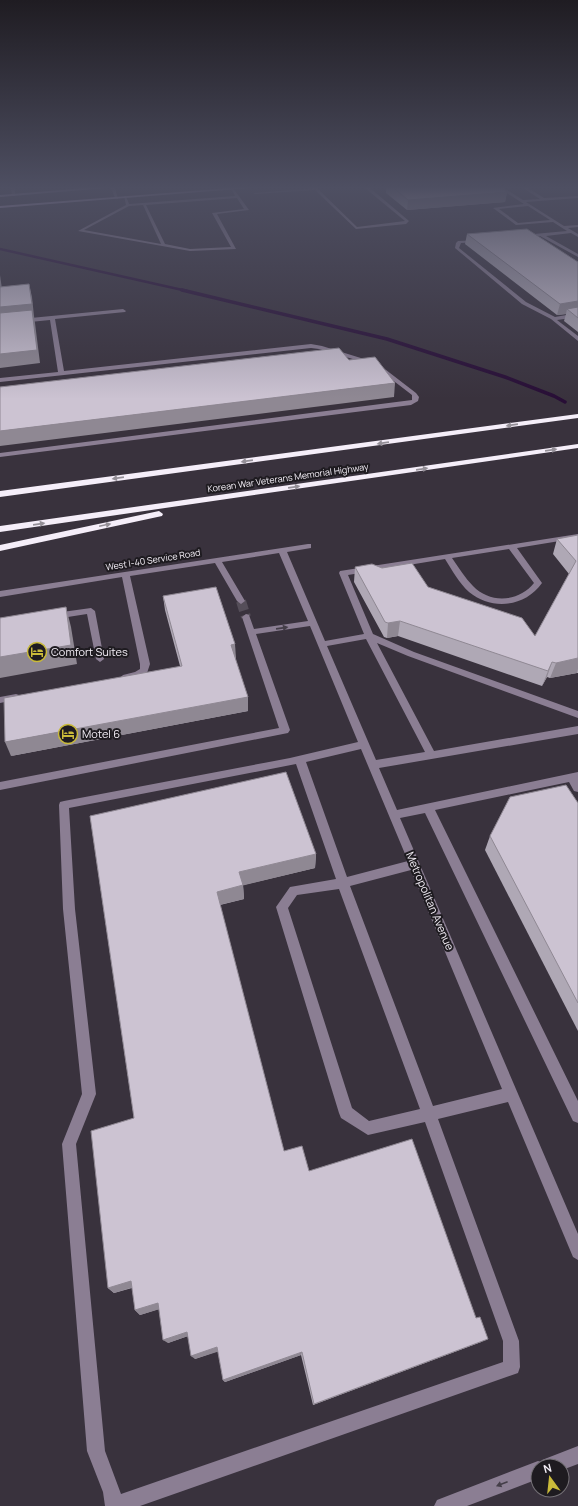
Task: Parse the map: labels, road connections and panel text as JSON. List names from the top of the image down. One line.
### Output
{"streets":{"highway":["Korean War Veterans Memorial Highway"],"street":["West I-40 Service Road","Metropolitan Avenue"]},"crossings":[["West I-40 Service Road","Metropolitan Avenue"]],"places":{"hotel":["Comfort Suites","Motel 6"]},"north":"top"}
